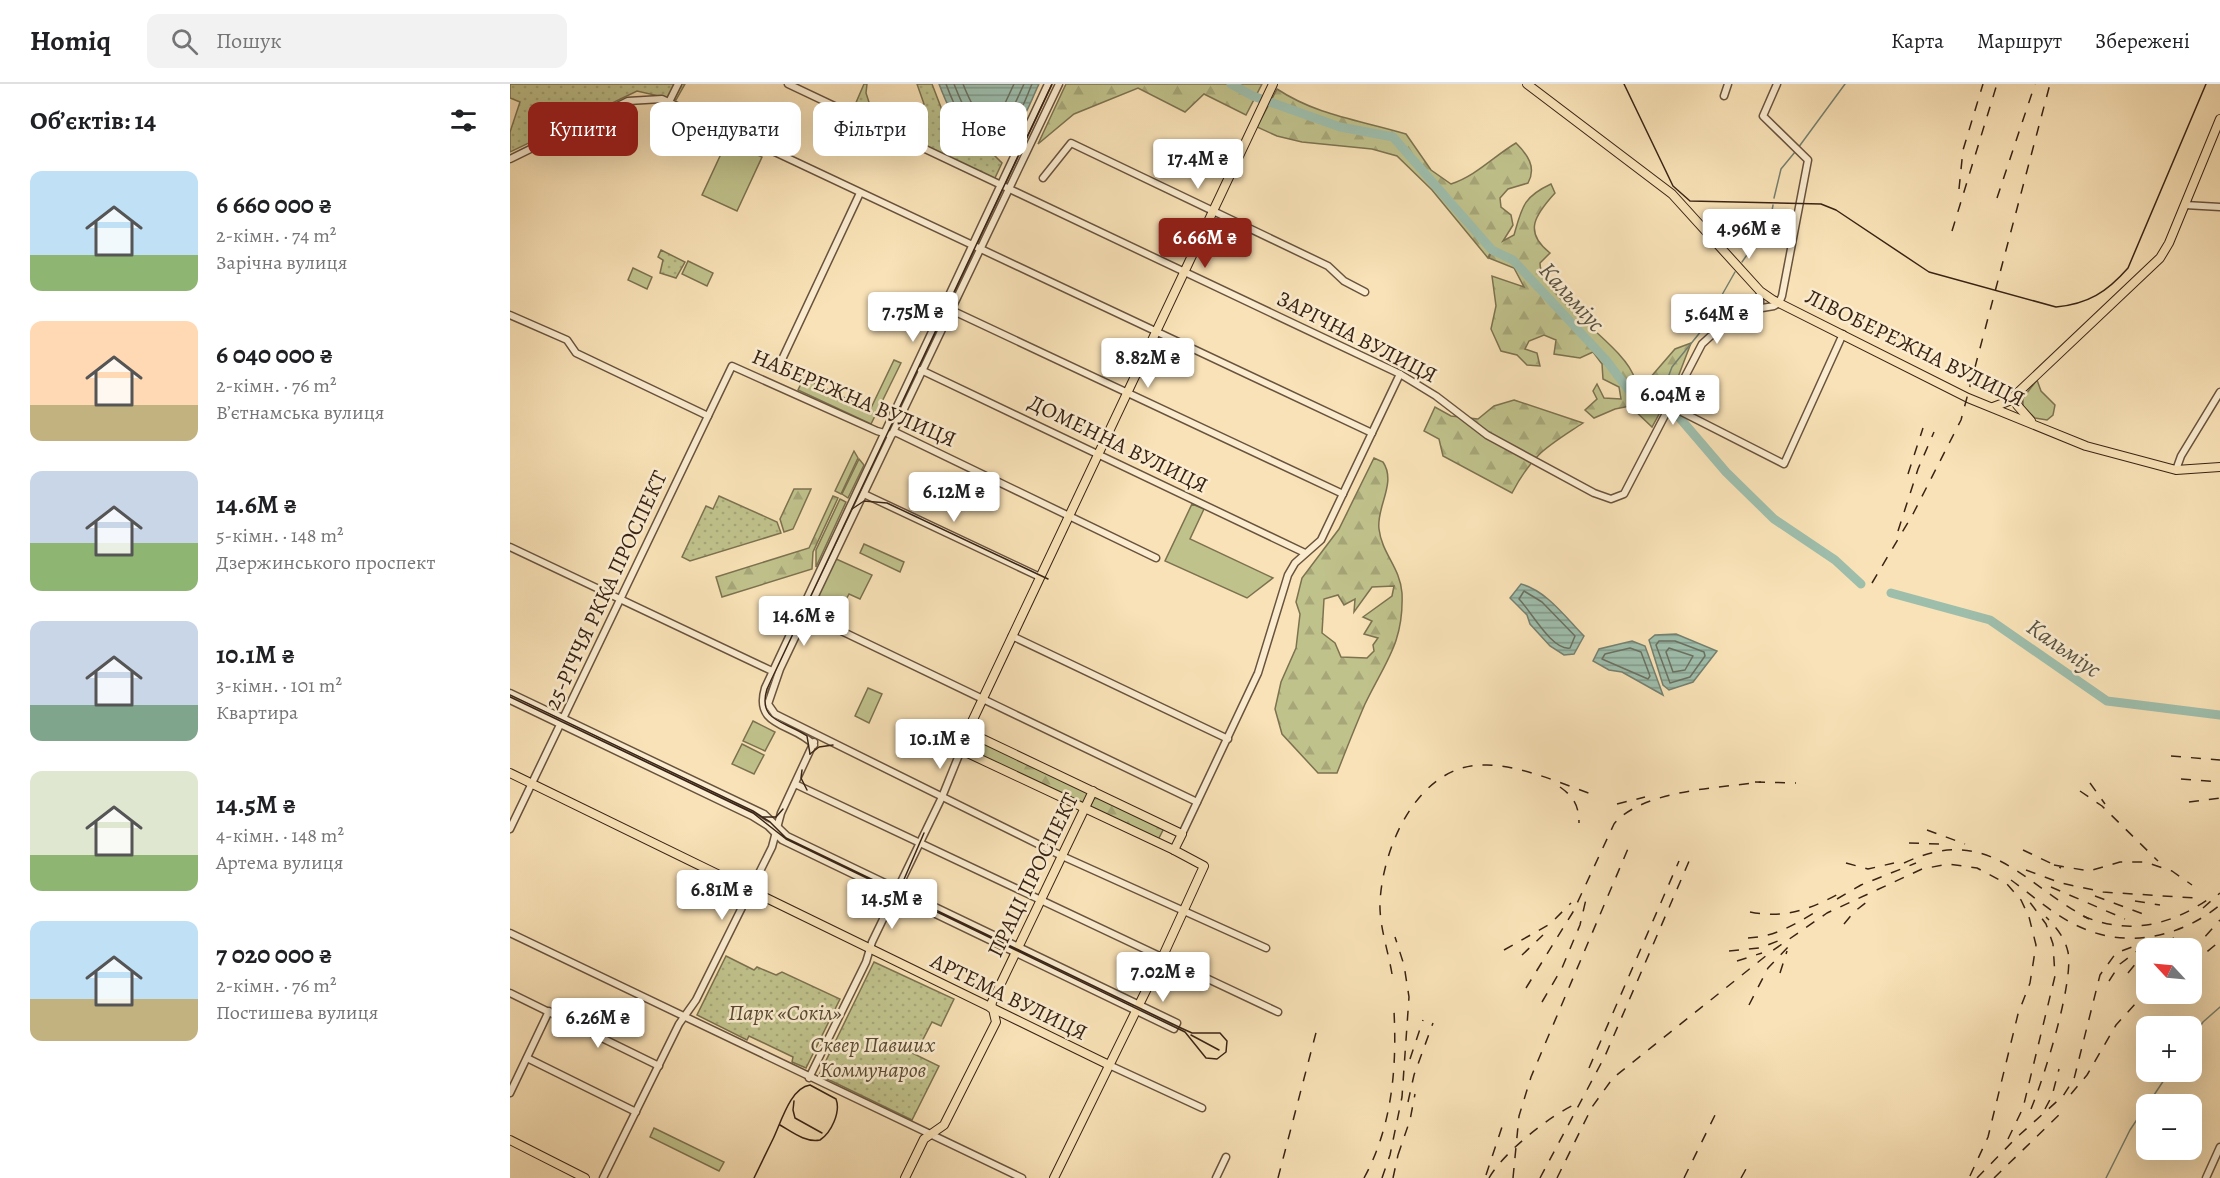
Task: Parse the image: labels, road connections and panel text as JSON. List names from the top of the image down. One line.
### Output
{"streets":{"main road":["ЛІВОБЕРЕЖНА ВУЛИЦЯ","ПРАЦІ ПРОСПЕКТ","АРТЕМА ВУЛИЦЯ"],"street":["ЗАРІЧНА ВУЛИЦЯ","НАБЕРЕЖНА ВУЛИЦЯ","ДОМЕННА ВУЛИЦЯ","25-РІЧЧЯ РККА ПРОСПЕКТ"]},"crossings":[["НАБЕРЕЖНА ВУЛИЦЯ","25-РІЧЧЯ РККА ПРОСПЕКТ"],["25-РІЧЧЯ РККА ПРОСПЕКТ","АРТЕМА ВУЛИЦЯ"],["ПРАЦІ ПРОСПЕКТ","АРТЕМА ВУЛИЦЯ"]],"water":["Кальміус"],"parks":["Парк «Сокіл»","Сквер Павших Коммунаров"],"north":"top left","page":{"header":"Homiq","search":"Пошук","nav":["Карта","Маршрут","Збережені"],"heading":"Об’єктів: 14","chip":["Купити","Орендувати","Фільтри","Нове"],"price":["17.4M ₴","4.96M ₴","6.66M ₴","7.75M ₴","5.64M ₴","8.82M ₴","6.04M ₴","6.12M ₴","14.6M ₴","10.1M ₴","6.81M ₴","14.5M ₴","7.02M ₴","6.26M ₴"],"list":[{"name":"6 660 000 ₴","note":"2-кімн. · 74 m² · Зарічна вулиця"},{"name":"6 040 000 ₴","note":"2-кімн. · 76 m² · В’єтнамська вулиця"},{"name":"14.6M ₴","note":"5-кімн. · 148 m² · Дзержинського проспект"},{"name":"10.1M ₴","note":"3-кімн. · 101 m² · Квартира"},{"name":"14.5M ₴","note":"4-кімн. · 148 m² · Артема вулиця"},{"name":"7 020 000 ₴","note":"2-кімн. · 76 m² · Постишева вулиця"}],"map_buttons":["+","−"]}}
